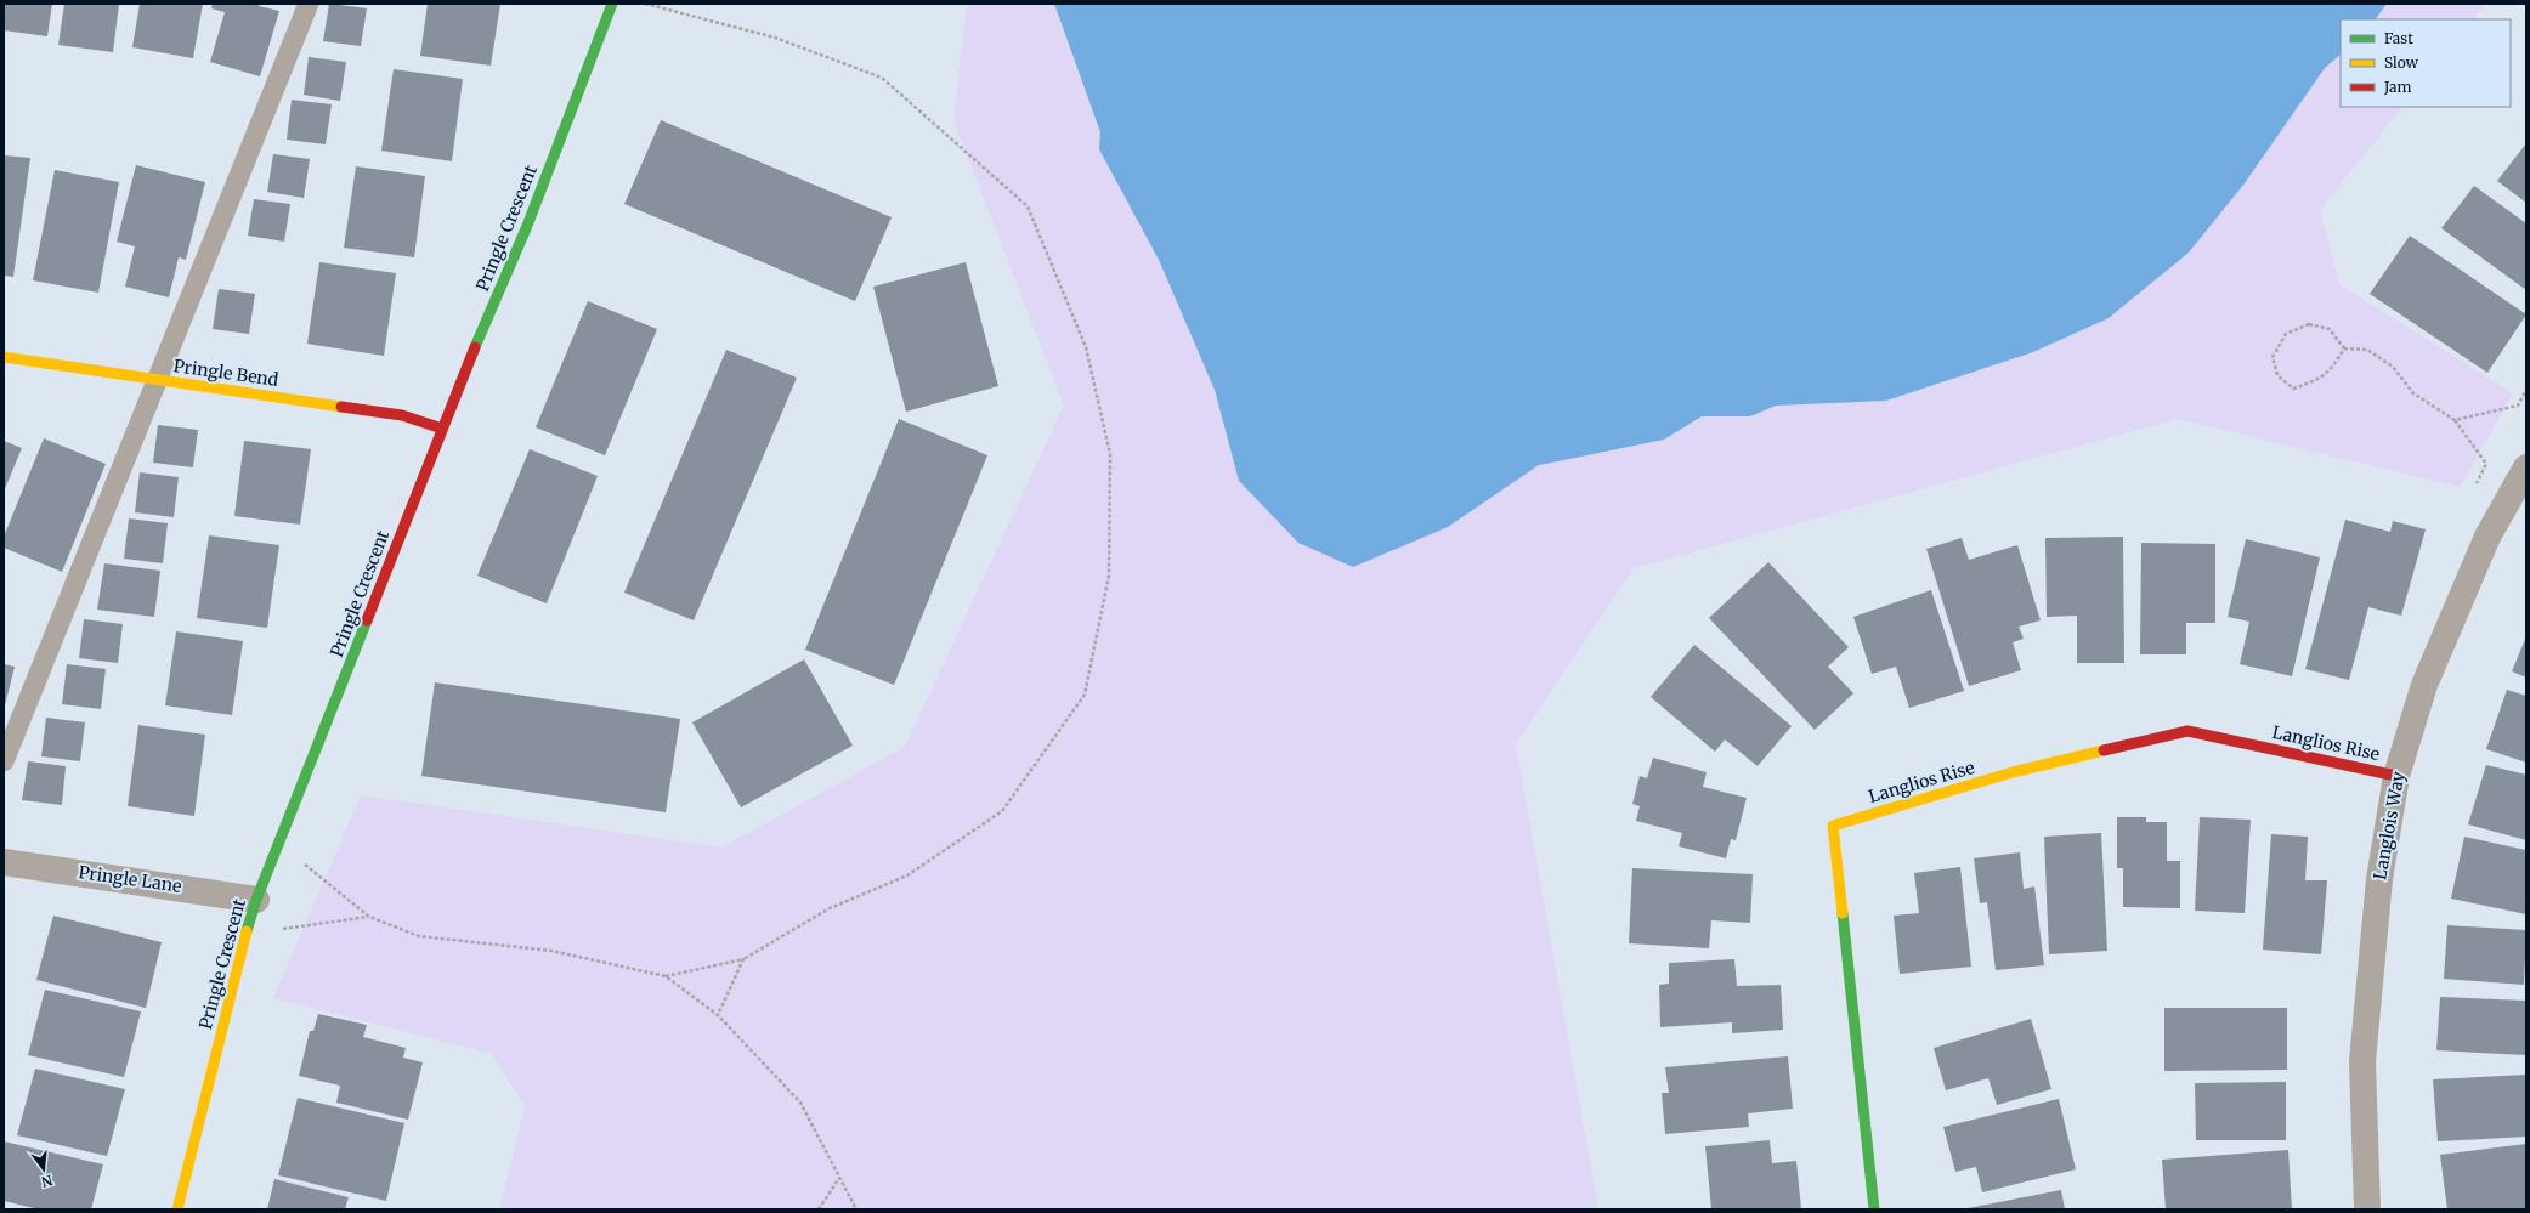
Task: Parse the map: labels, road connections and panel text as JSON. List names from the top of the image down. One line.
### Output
{"streets":{"street":["Pringle Crescent","Pringle Bend","Langlios Rise","Langlois Way","Pringle Lane"]},"crossings":[["Pringle Crescent","Pringle Bend"],["Pringle Crescent","Pringle Lane"],["Langlios Rise","Langlois Way"]],"legend":["Fast","Slow","Jam"],"north":"bottom"}
